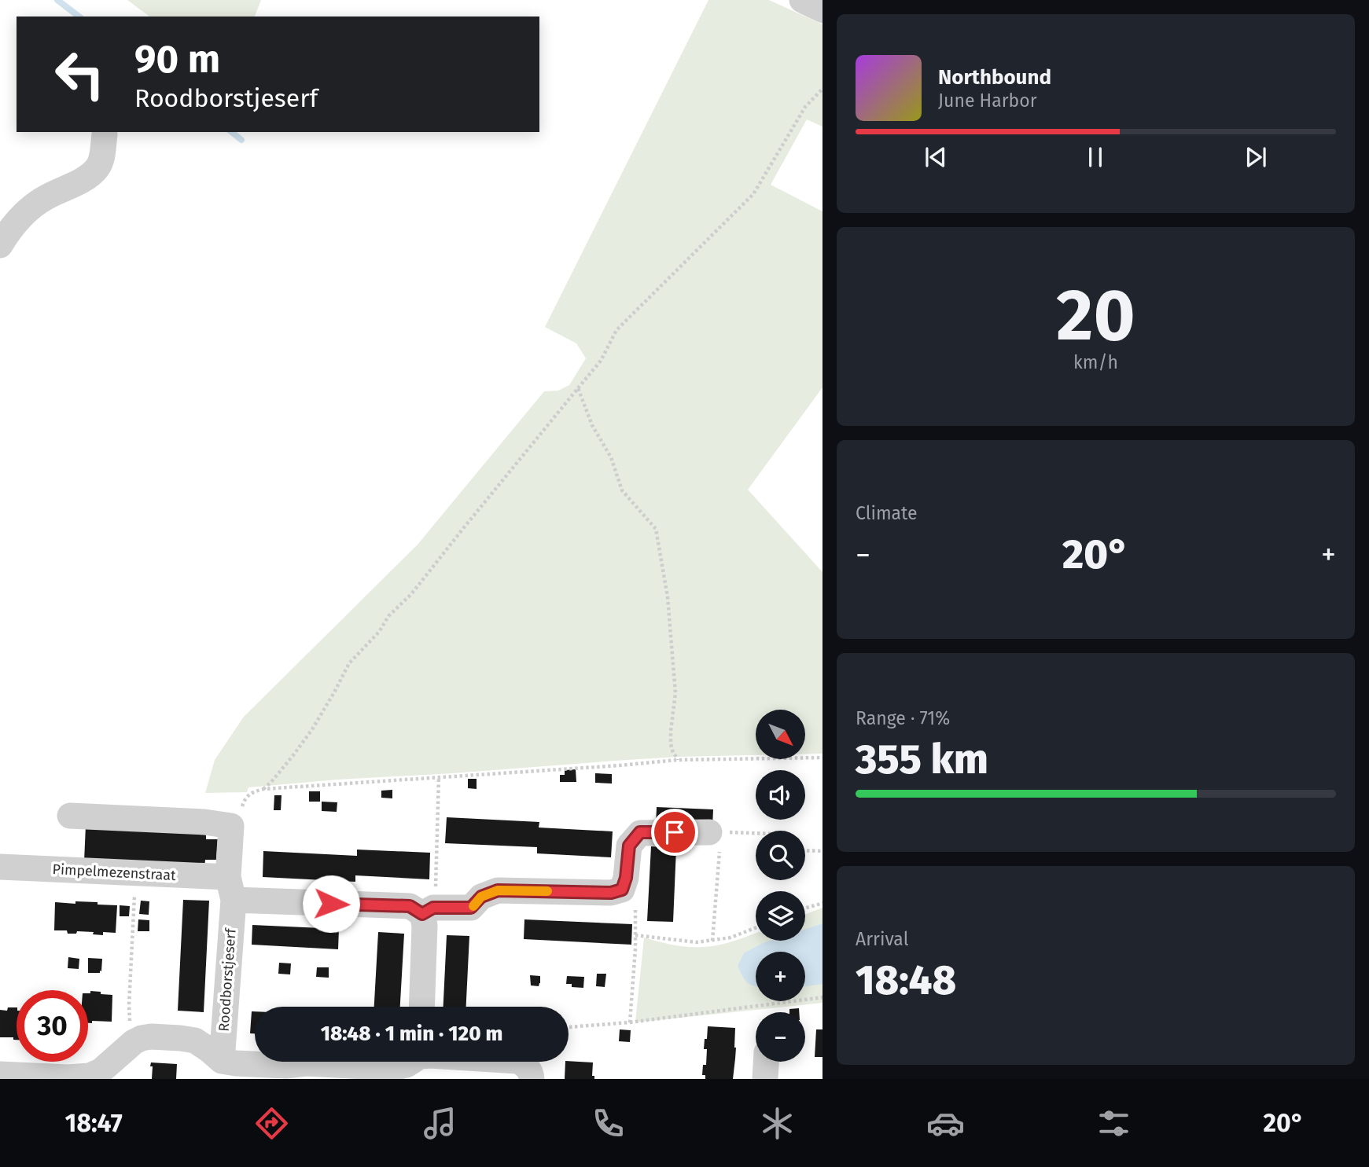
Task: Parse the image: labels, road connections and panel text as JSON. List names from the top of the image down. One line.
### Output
{"streets":{"street":["Pimpelmezenstraat","Roodborstjeserf"]},"crossings":[["Pimpelmezenstraat","Roodborstjeserf"]],"north":"bottom right","page":{"turn":["90 m","Roodborstjeserf"],"song":["Northbound","June Harbor"],"tile":[["20","km/h"],"Climate",["Range · 71%","355 km"],["Arrival","18:48"]],"heat":["−","20°","+"],"map_buttons":["+","−"],"limit":"30","trip":"18:48 · 1 min · 120 m","tabs":["18:47","20°"]}}
